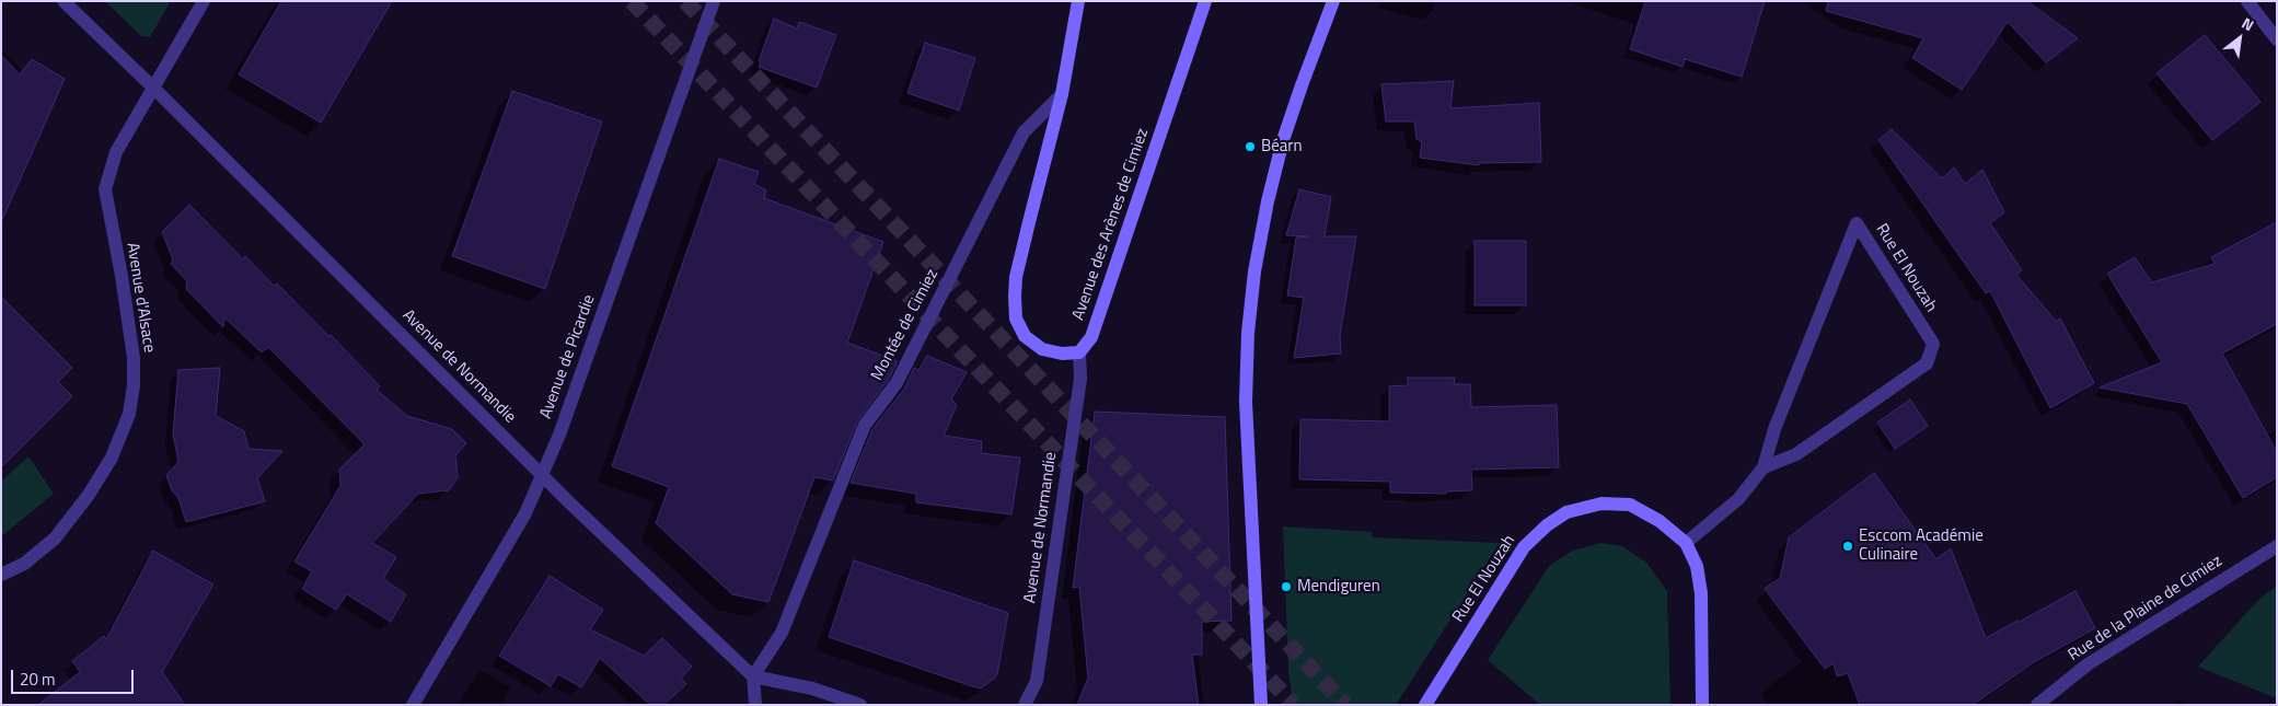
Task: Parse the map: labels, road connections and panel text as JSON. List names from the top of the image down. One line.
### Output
{"streets":{"street":["Avenue des Arènes de Cimiez","Rue El Nouzah","Avenue d'Alsace","Montée de Cimiez","Avenue de Picardie","Avenue de Normandie","Rue de la Plaine de Cimiez"]},"crossings":[["Avenue des Arènes de Cimiez","Avenue de Normandie"],["Avenue d'Alsace","Avenue de Normandie"],["Montée de Cimiez","Avenue de Normandie"],["Avenue de Picardie","Avenue de Normandie"]],"places":["Béarn","Esccom Académie Culinaire","Mendiguren"],"scale_bar":"20 m","north":"top right"}
